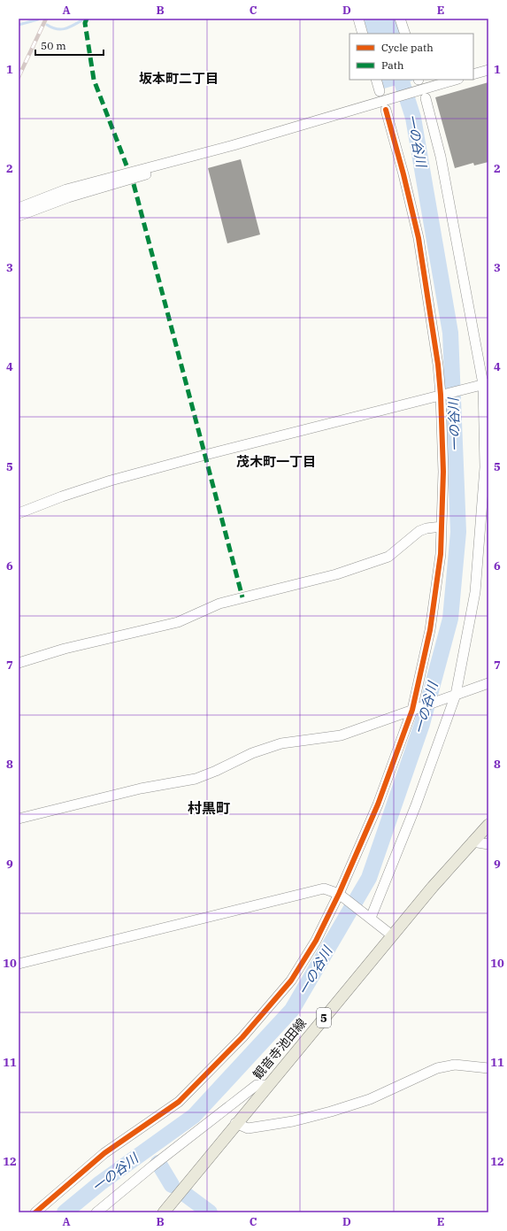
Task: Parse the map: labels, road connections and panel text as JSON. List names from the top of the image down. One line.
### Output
{"streets":{"main road":["5","観音寺池田線"]},"districts":["坂本町二丁目","茂木町一丁目","村黒町"],"water":["一の谷川"],"legend":["Cycle path","Path"],"scale_bar":"50 m","grid":{"columns":["A","B","C","D","E"],"rows":["1","2","3","4","5","6","7","8","9","10","11","12"]}}
